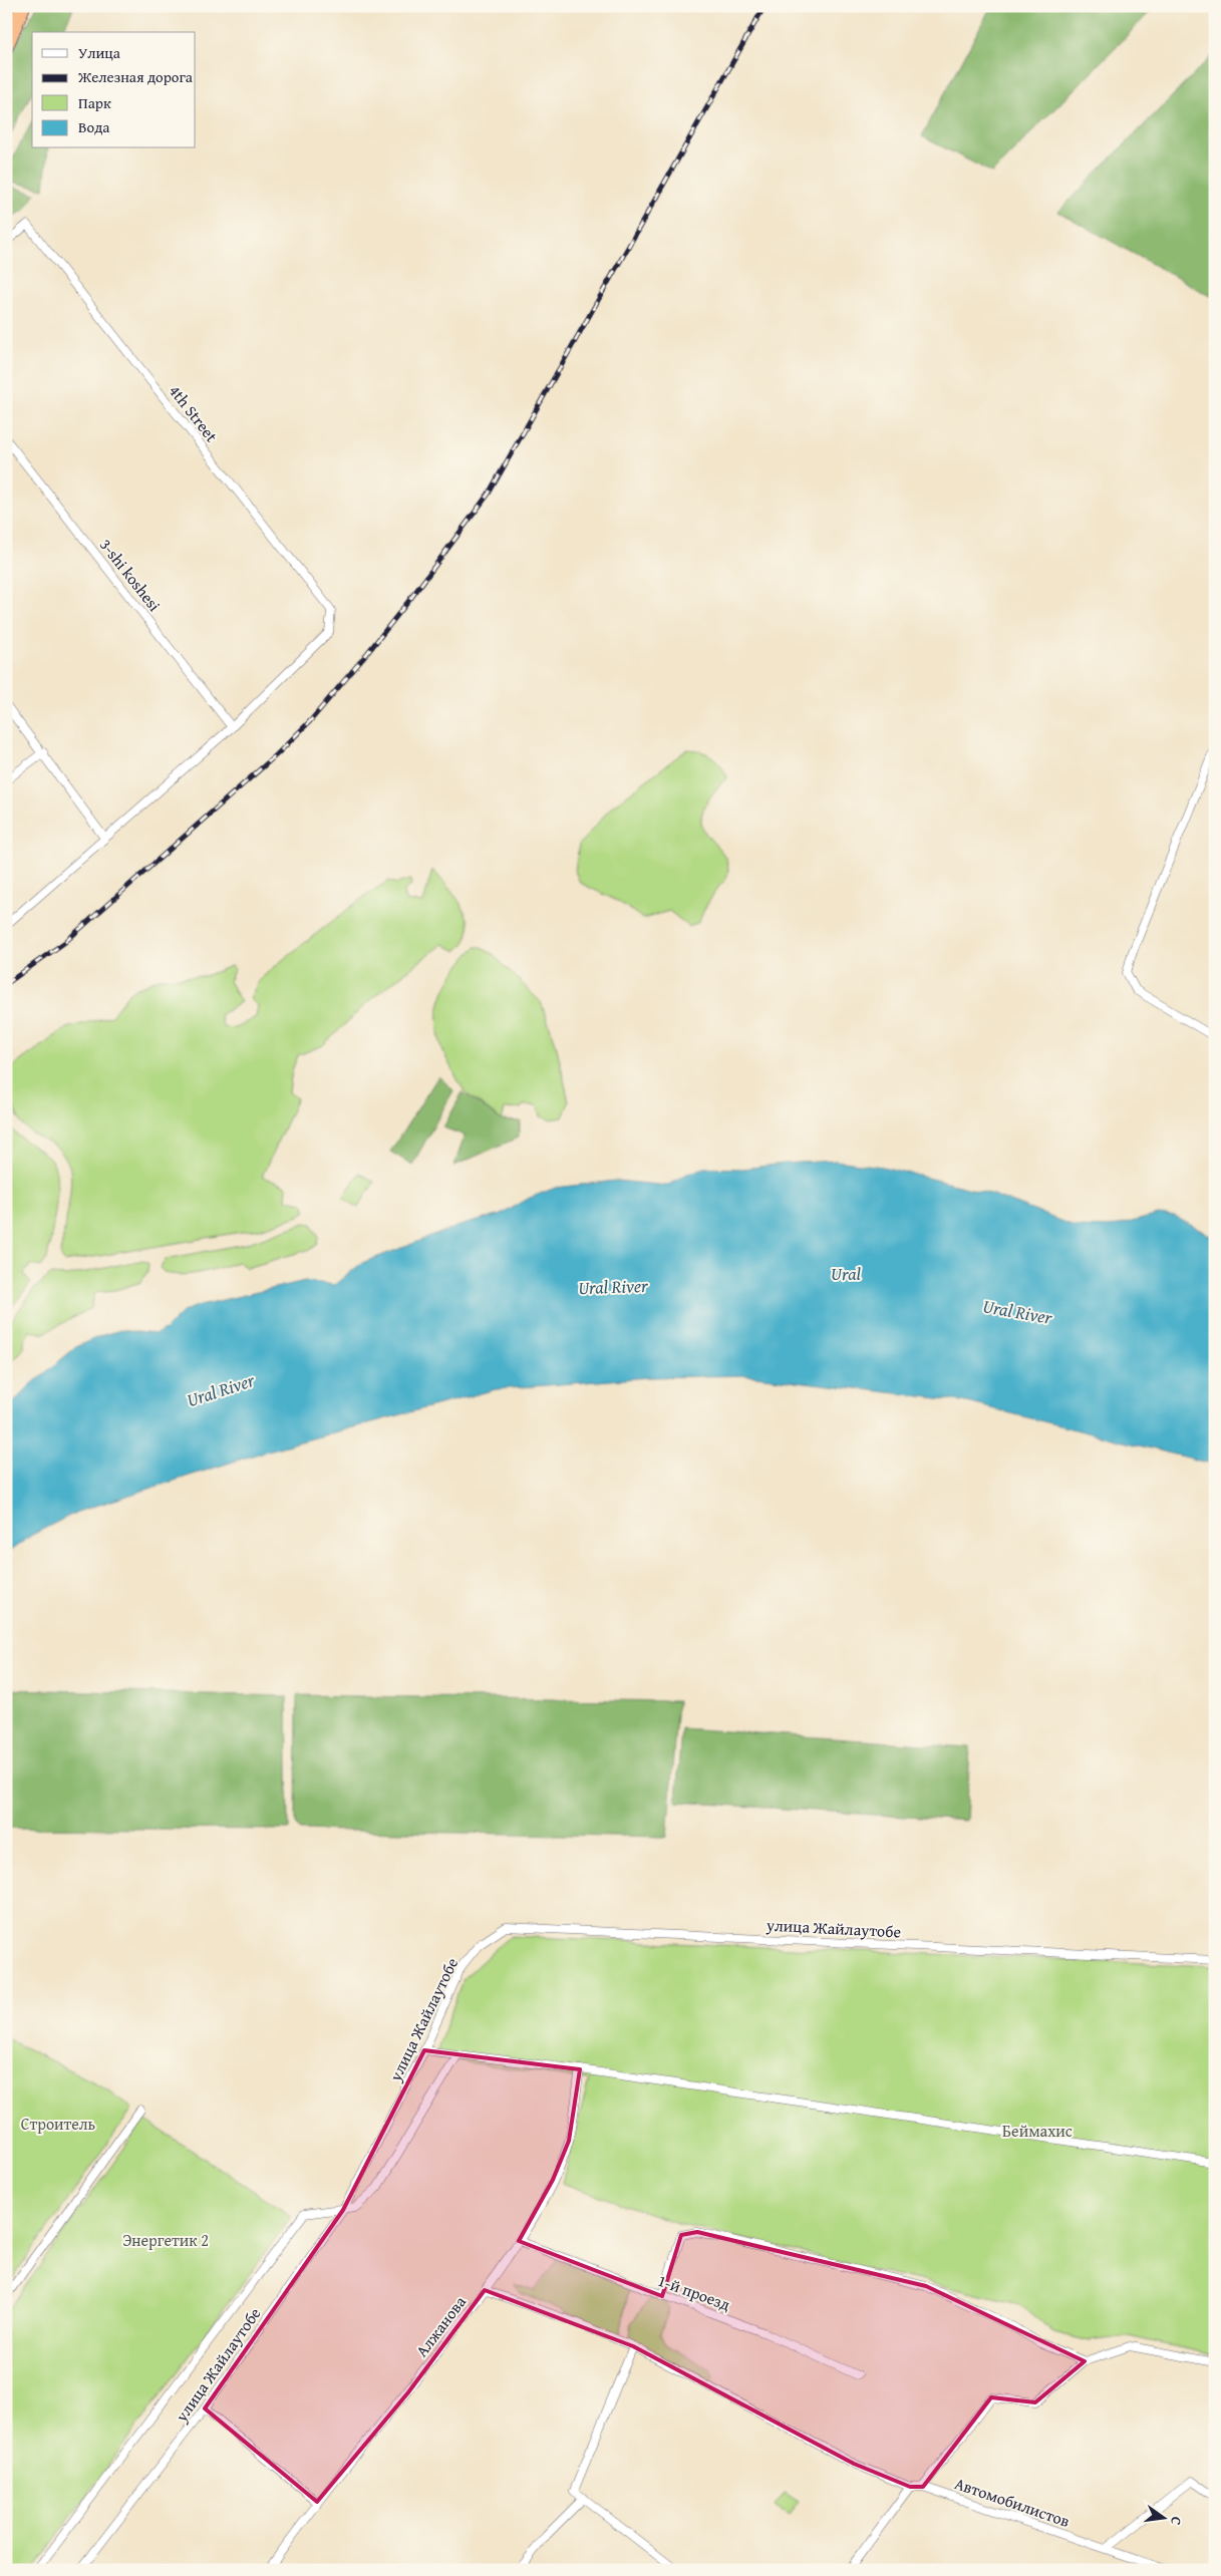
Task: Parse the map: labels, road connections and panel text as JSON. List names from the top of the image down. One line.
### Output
{"streets":{"street":["4th Street","3-shi koshesi","улица Жайлаутобе","1-й проезд","Алжанова","Автомобилистов"]},"crossings":[["4th Street","3-shi koshesi"],["1-й проезд","Алжанова"]],"water":["Ural","Ural River"],"parks":["Строитель","Беймахис","Энергетик 2"],"legend":["Улица","Железная дорога","Парк","Вода"],"north":"right"}
